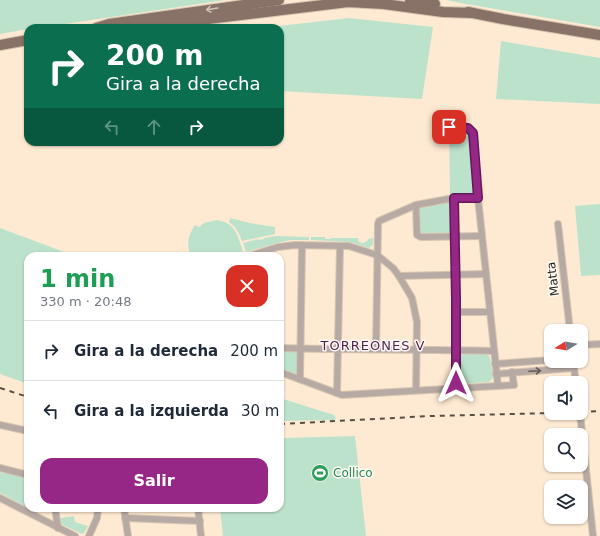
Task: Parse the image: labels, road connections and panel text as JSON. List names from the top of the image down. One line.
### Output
{"streets":{"street":["Matta"]},"districts":["TORREONES V"],"places":{"sports":["Collico"]},"north":"left","page":{"turn":["200 m","Gira a la derecha"],"heading":["1 min","330 m · 20:48"],"list":[{"name":"Gira a la derecha","value":"200 m"},{"name":"Gira a la izquierda","value":"30 m"}],"buttons":"Salir"}}
